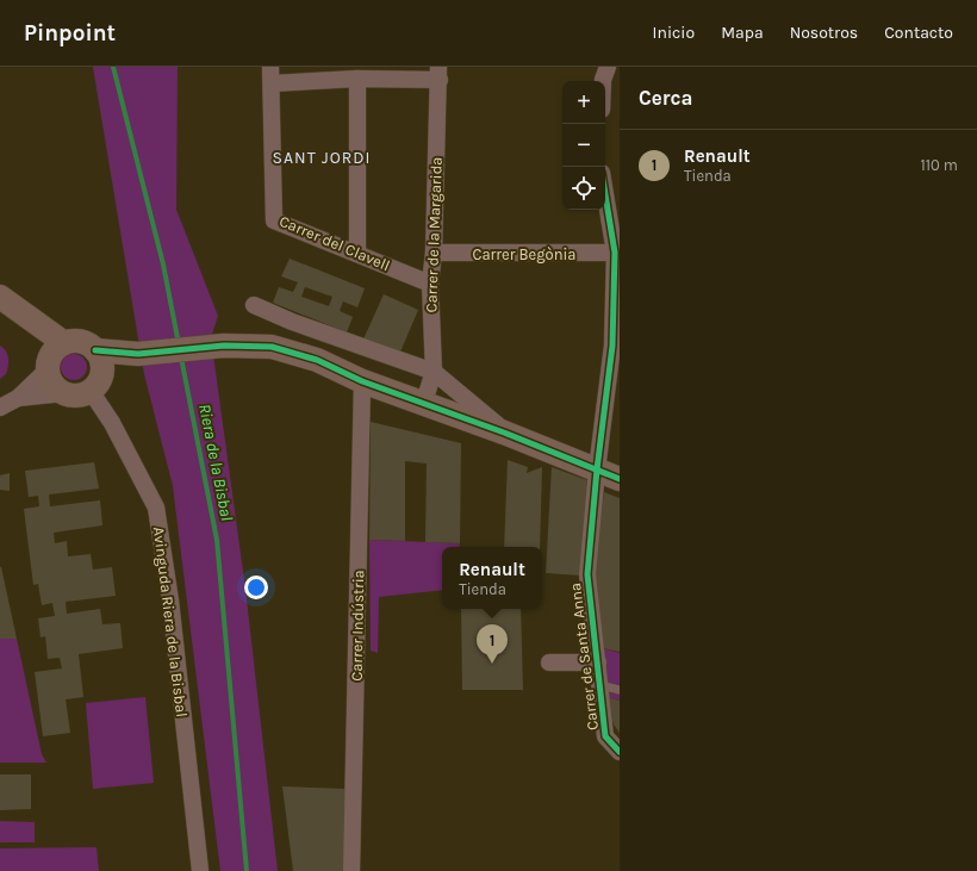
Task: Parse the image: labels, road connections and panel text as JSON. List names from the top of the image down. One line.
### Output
{"streets":{"street":["Carrer de la Margarida","Carrer del Clavell","Carrer Begònia","Avinguda Riera de la Bisbal","Carrer Indústria","Carrer de Santa Anna"]},"crossings":[["Carrer de la Margarida","Carrer del Clavell"],["Carrer de la Margarida","Carrer Begònia"],["Carrer Begònia","Carrer de Santa Anna"]],"districts":["SANT JORDI"],"water":["Riera de la Bisbal"],"page":{"header":"Pinpoint","nav":["Inicio","Mapa","Nosotros","Contacto"],"heading":"Cerca","map_buttons":["+","−"],"list":[{"mark":"1","name":"Renault","note":"Tienda","value":"110 m"}],"popup":["Renault","Tienda"],"pins":"1"}}
